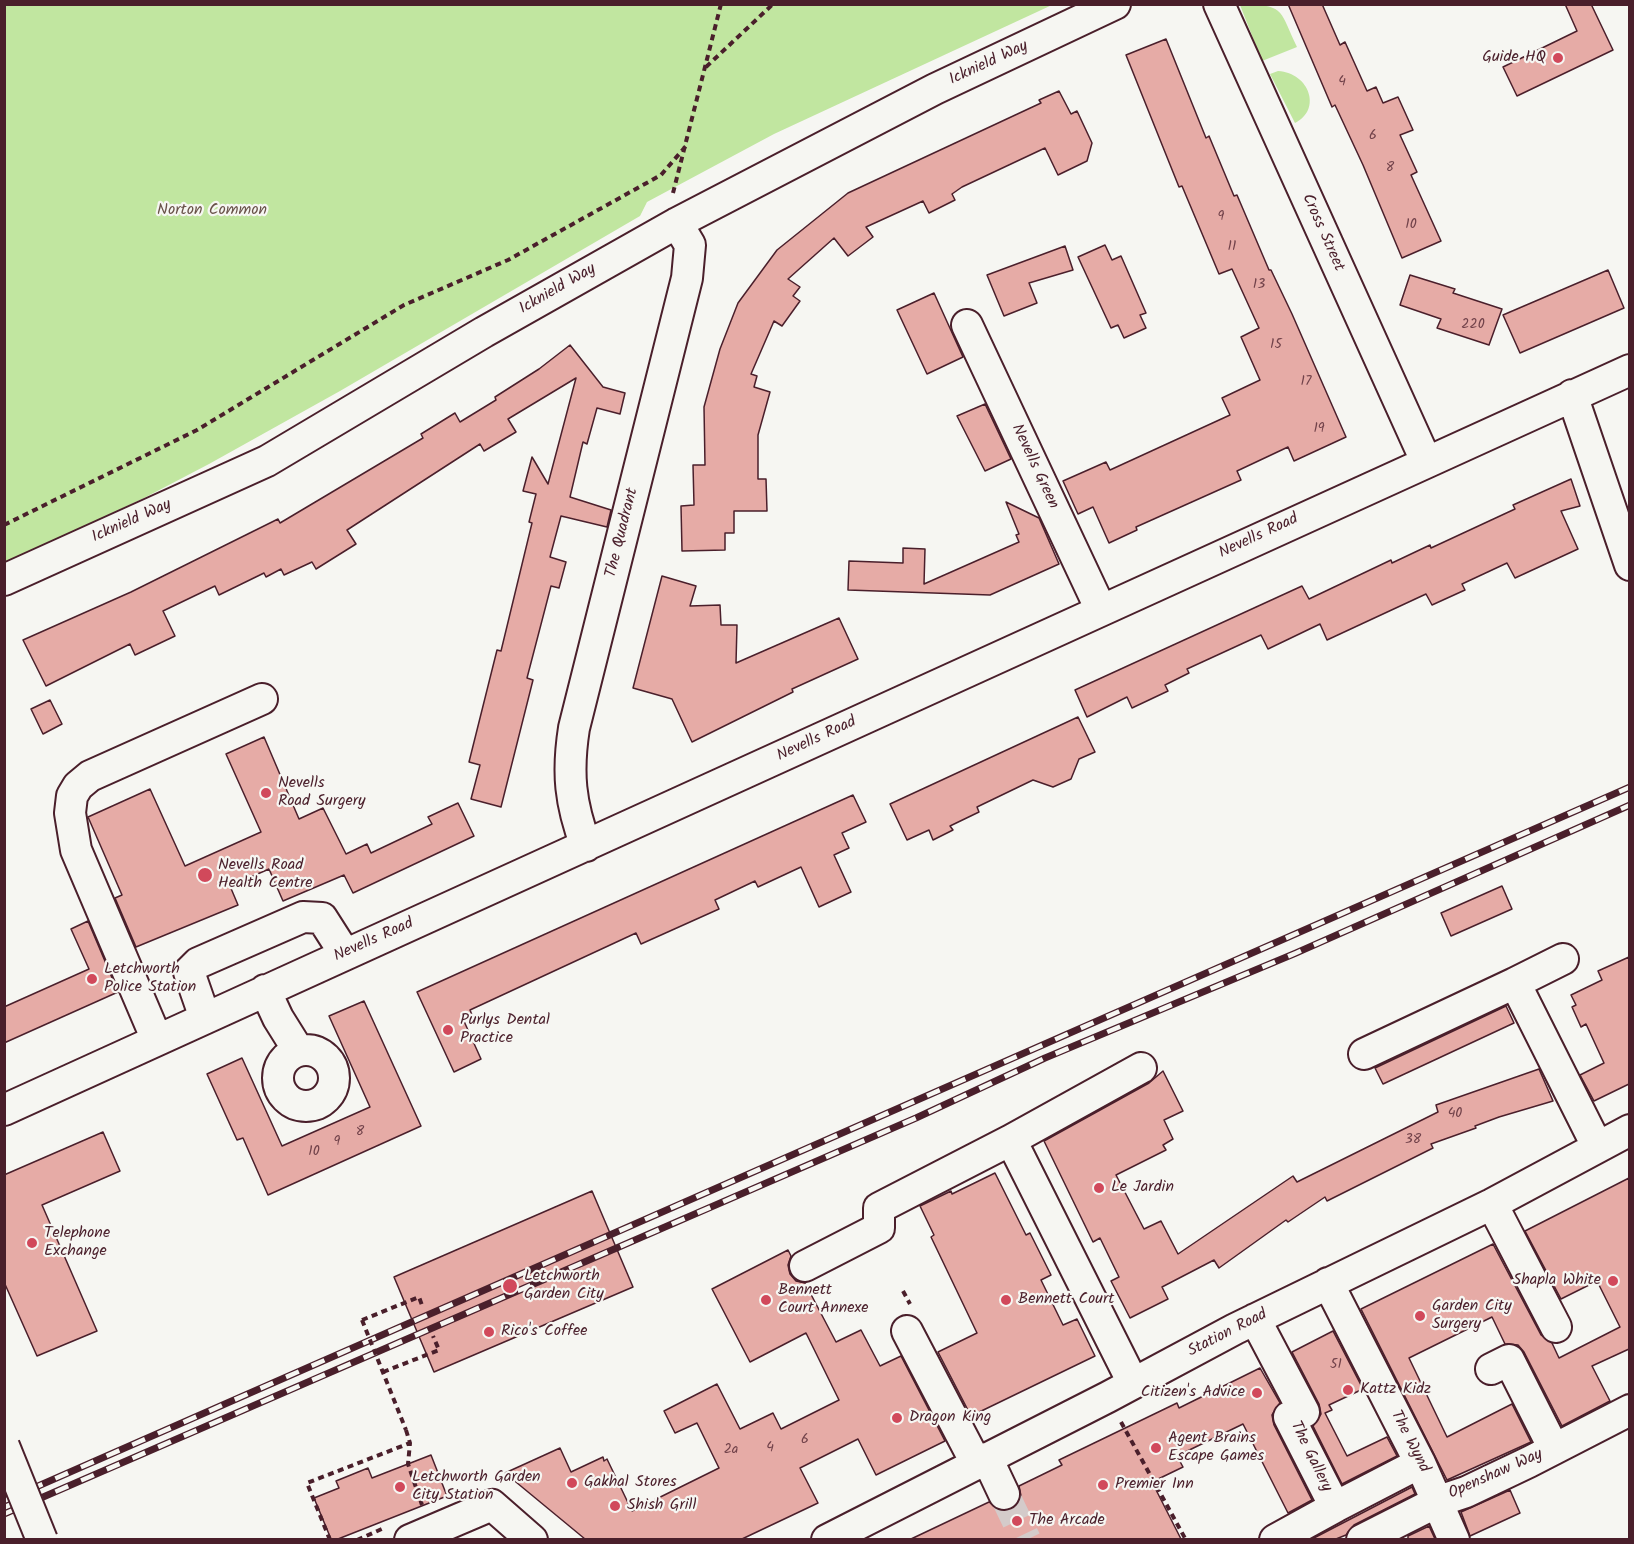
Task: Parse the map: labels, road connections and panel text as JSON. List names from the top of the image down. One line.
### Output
{"streets":{"street":["Icknield Way","Cross Street","Nevells Green","The Quadrant","Nevells Road","Station Road","The Wynd","The Gallery","Openshaw Way"]},"crossings":[["Icknield Way","The Quadrant"],["Cross Street","Nevells Road"],["Nevells Green","Nevells Road"],["The Quadrant","Nevells Road"],["Station Road","The Wynd"],["Station Road","The Gallery"],["The Wynd","The Gallery"],["The Wynd","Openshaw Way"]],"parks":["Norton Common"],"places":["Guide HQ","Nevells Road Surgery","Nevells Road Health Centre","Letchworth Police Station","Purlys Dental Practice","Le Jardin","Telephone Exchange","Shapla White","Letchworth Garden City","Bennett Court Annexe","Bennett Court","Garden City Surgery","Rico's Coffee","Kattz Kidz","Citizen's Advice","Dragon King","Agent Brains Escape Games","Gakhal Stores","Premier Inn","Letchworth Garden City Station","Shish Grill","The Arcade"],"house_numbers":["4","6","8","9","10","11","13","220","15","17","19","40","8","38","9","10","51","6","4","2a"]}
